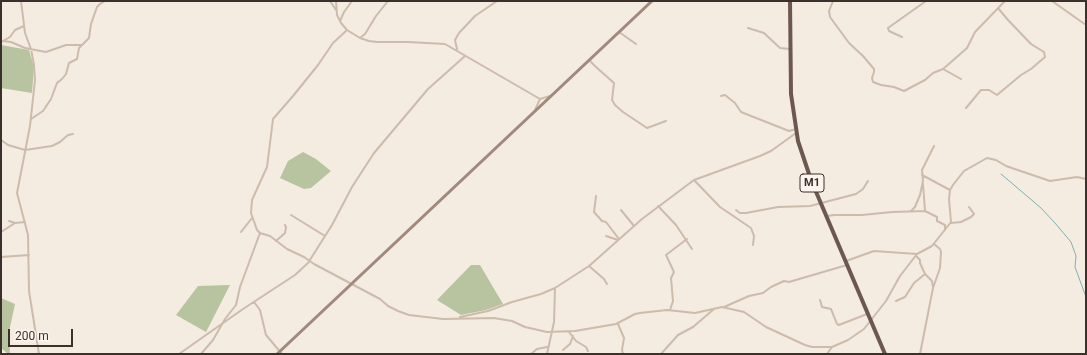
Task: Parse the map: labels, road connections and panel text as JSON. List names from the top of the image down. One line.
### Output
{"streets":{"highway":["M1"]},"scale_bar":"200 m"}
